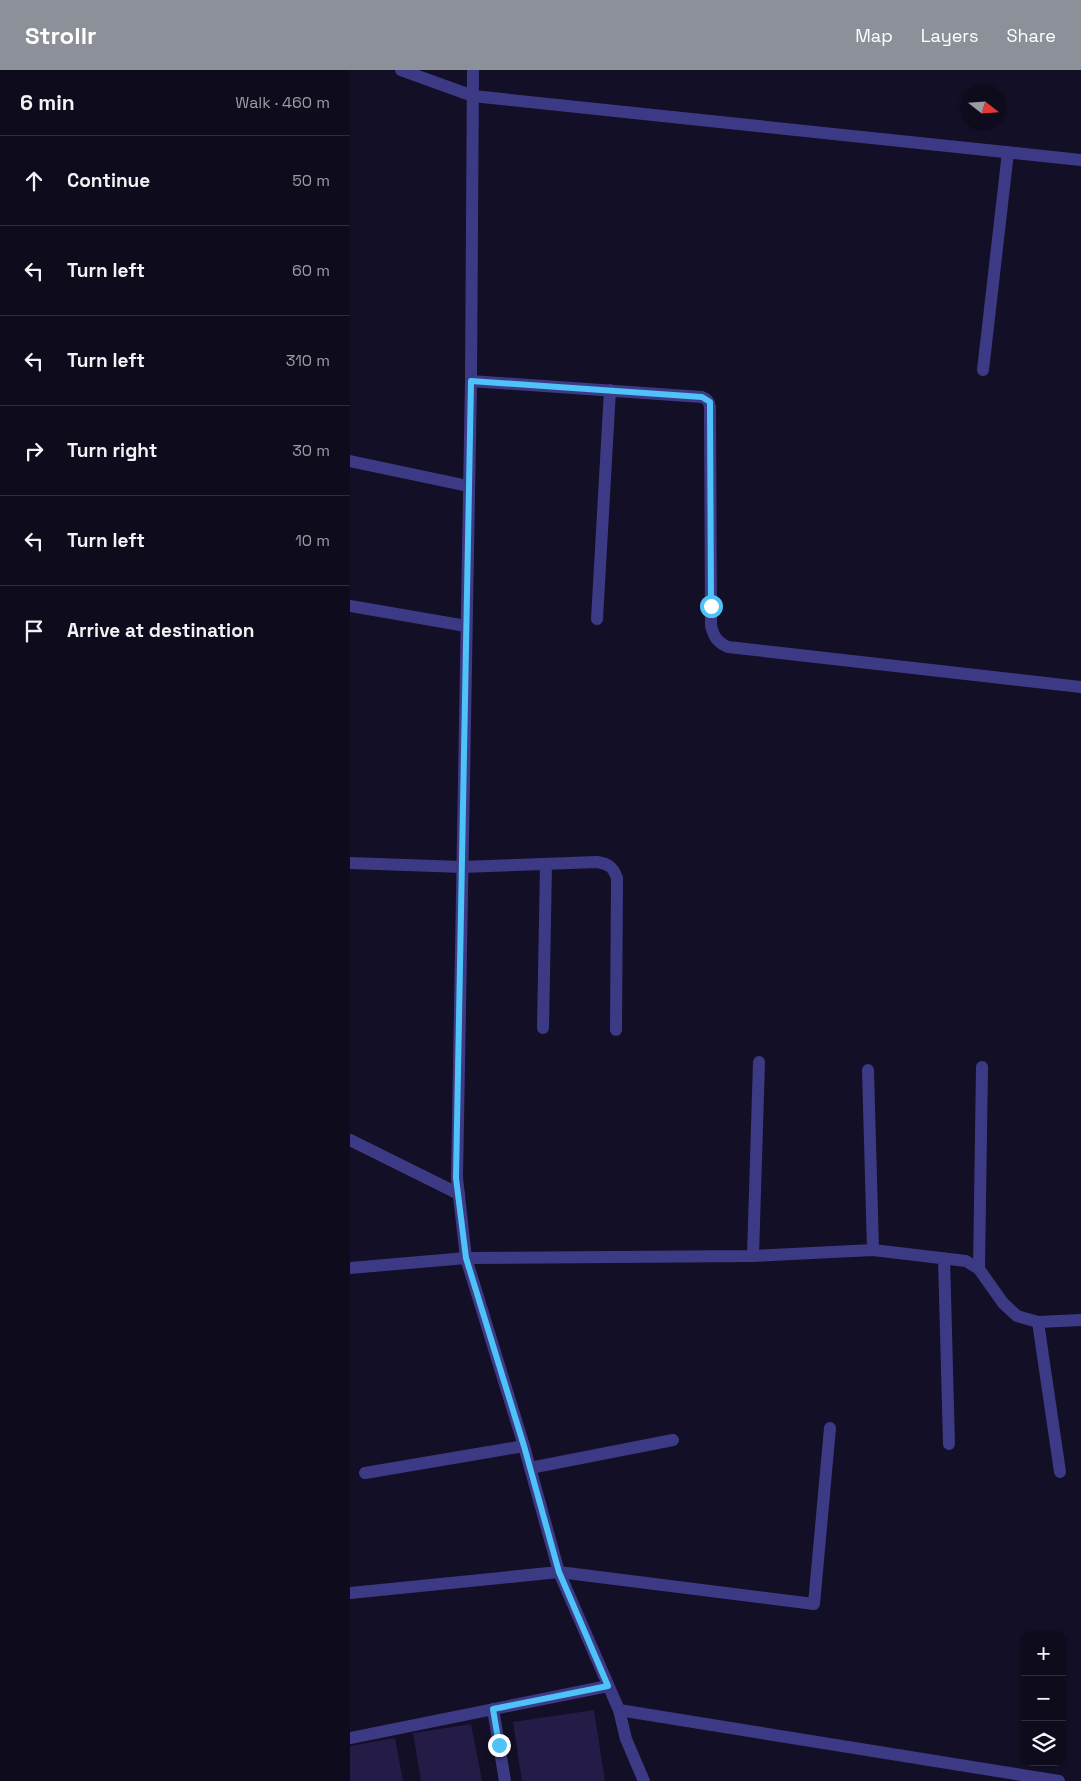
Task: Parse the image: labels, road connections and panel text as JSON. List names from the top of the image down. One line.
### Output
{"north":"right","page":{"header":"Strollr","nav":["Map","Layers","Share"],"heading":["6 min","Walk · 460 m"],"list":[["Continue","50 m"],["Turn left","60 m"],["Turn left","310 m"],["Turn right","30 m"],["Turn left","10 m"],"Arrive at destination"],"map_buttons":["+","−"]}}
